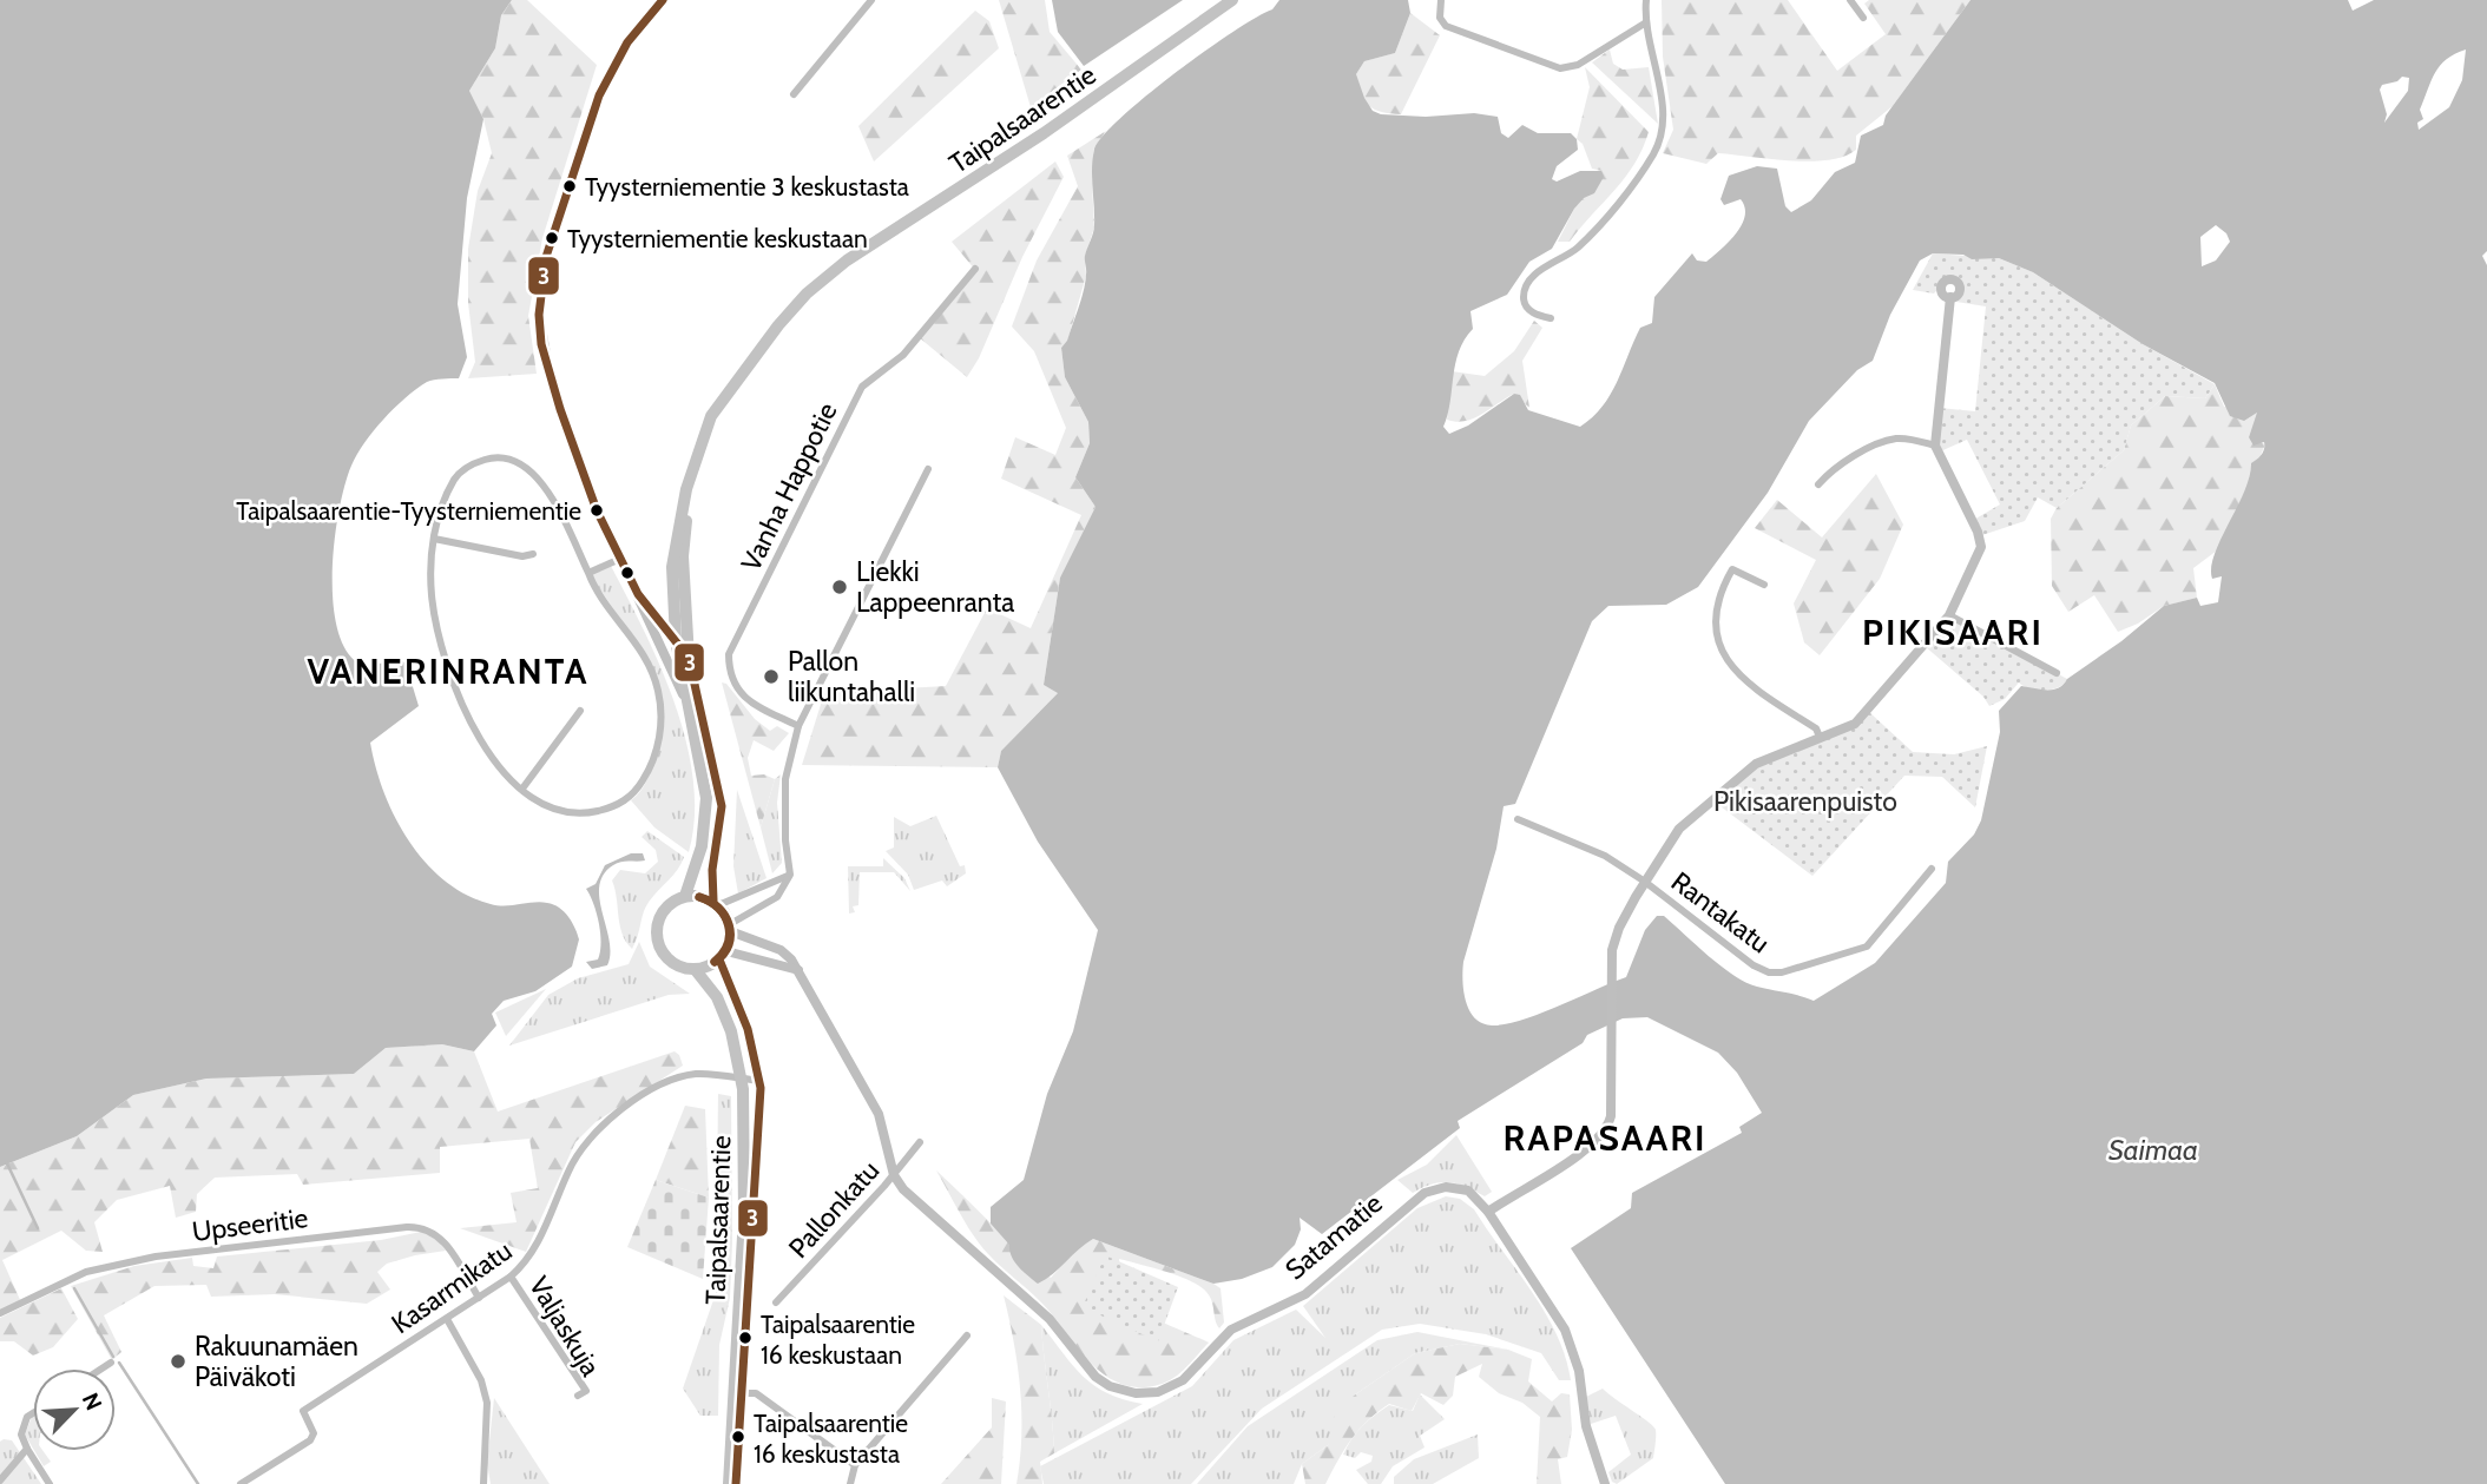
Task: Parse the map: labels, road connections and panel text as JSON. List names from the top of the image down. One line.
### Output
{"streets":{"main road":["Taipalsaarentie"],"street":["Vanha Happotie","Rantakatu","Pallonkatu","Upseeritie","Satamatie","Kasarmikatu","Valjaskuja"]},"crossings":[["Taipalsaarentie","Satamatie"],["Taipalsaarentie","Kasarmikatu"],["Pallonkatu","Satamatie"],["Upseeritie","Kasarmikatu"],["Kasarmikatu","Valjaskuja"]],"districts":["PIKISAARI","VANERINRANTA","RAPASAARI"],"water":["Saimaa"],"parks":["Pikisaarenpuisto"],"places":["Tyysterniementie 3 keskustasta","Tyysterniementie keskustaan","Taipalsaarentie-Tyysterniementie","Liekki Lappeenranta","Pallon liikuntahalli","Taipalsaarentie 16 keskustaan","Rakuunamäen Päiväkoti","Taipalsaarentie 16 keskustasta"],"lines":["transit line 3"],"north":"top right"}
